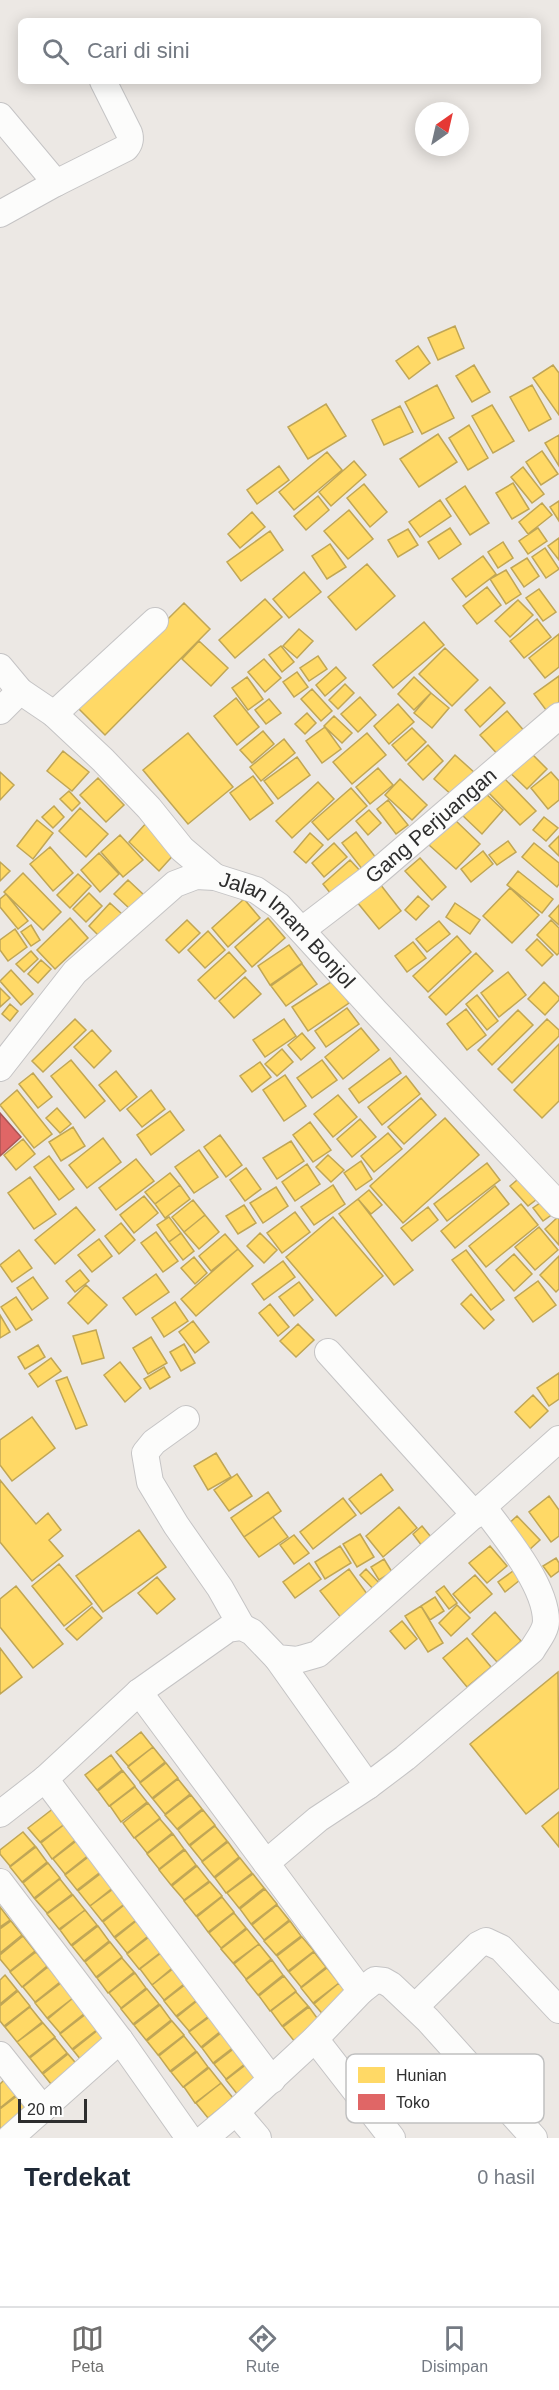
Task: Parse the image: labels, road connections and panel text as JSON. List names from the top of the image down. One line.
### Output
{"streets":{"street":["Gang Perjuangan","Jalan Imam Bonjol"]},"crossings":[["Gang Perjuangan","Jalan Imam Bonjol"]],"legend":["Hunian","Toko"],"scale_bar":"20 m","north":"top right","page":{"search":"Cari di sini","scale":"20 m","heading":["Terdekat","0 hasil"],"nav":["Peta","Rute","Disimpan"]}}
